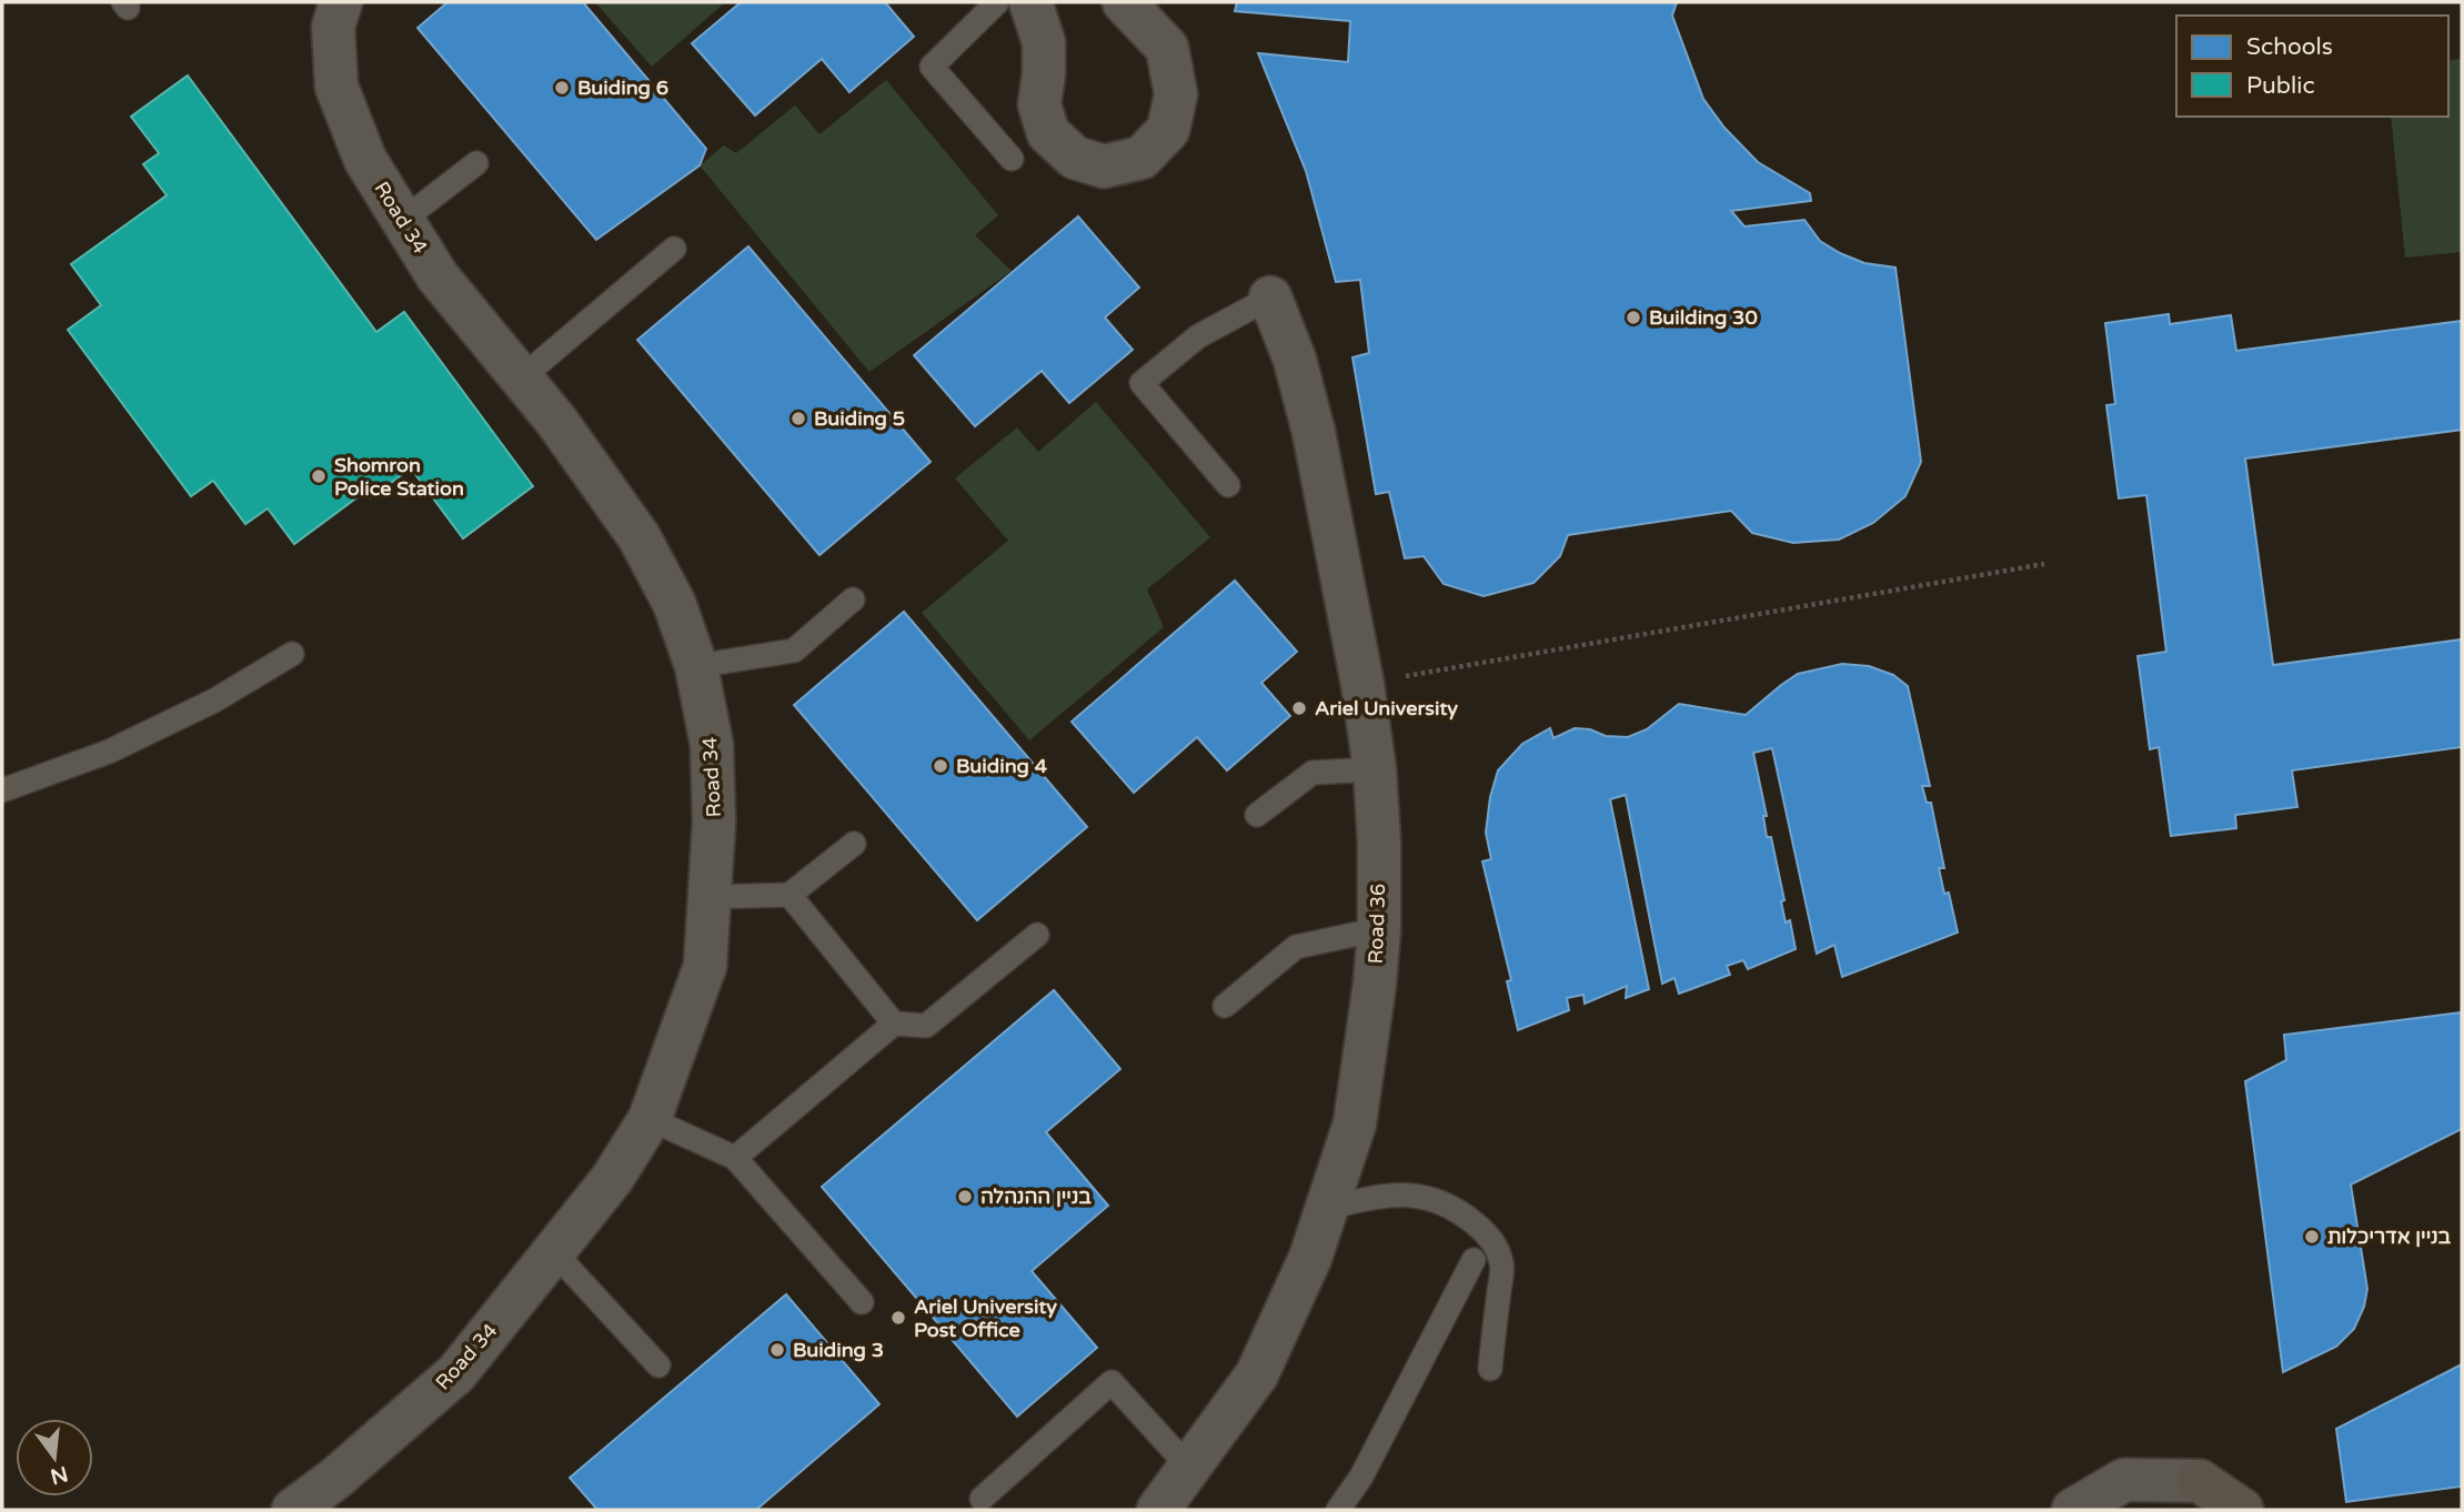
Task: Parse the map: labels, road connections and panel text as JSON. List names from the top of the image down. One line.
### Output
{"streets":{"street":["Road 34","Road 36"]},"places":["Buiding 6","Building 30","Buiding 5","Shomron Police Station","Ariel University","Buiding 4","בניין ההנהלה","בניין אדריכלות","Ariel University Post Office","Buiding 3"],"legend":["Schools","Public"],"north":"bottom"}
